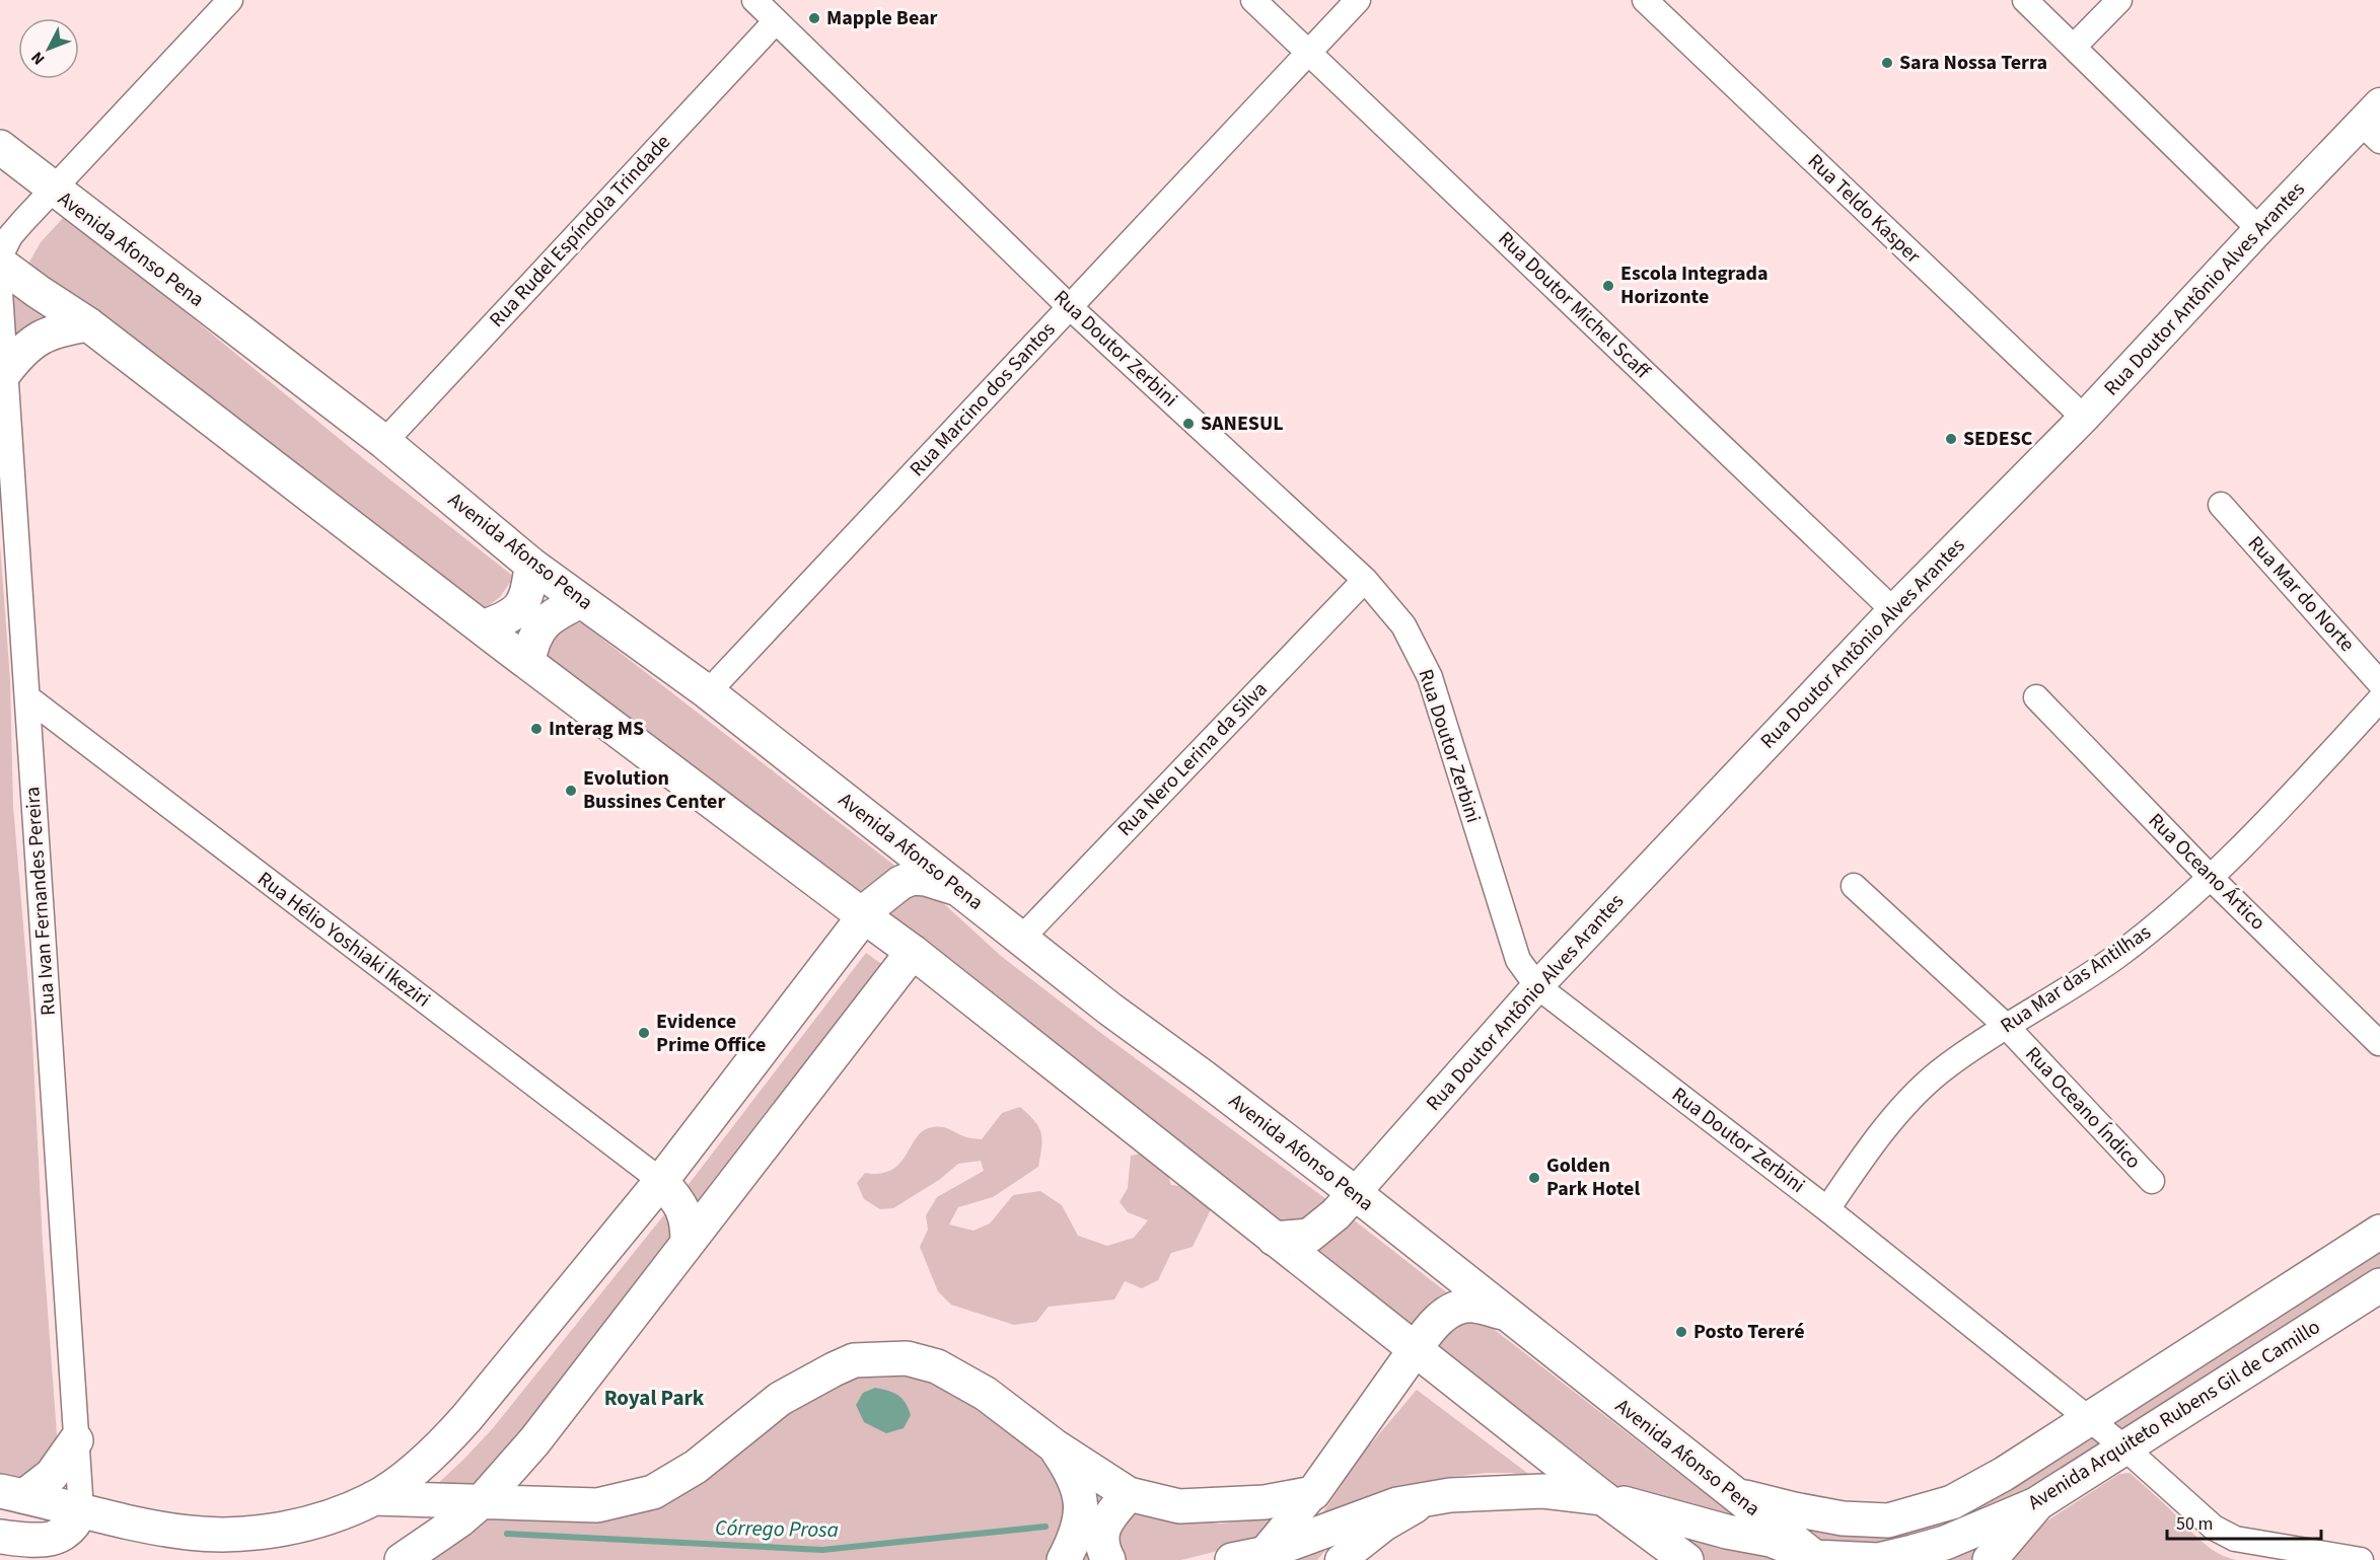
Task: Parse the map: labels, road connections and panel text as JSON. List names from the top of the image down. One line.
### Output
{"streets":{"main road":["Avenida Afonso Pena","Avenida Arquiteto Rubens Gil de Camillo"],"street":["Rua Teldo Kasper","Rua Rudel Espíndola Trindade","Rua Doutor Antônio Alves Arantes","Rua Doutor Michel Scaff","Rua Doutor Zerbini","Rua Marcino dos Santos","Rua Mar do Norte","Rua Nero Lerina da Silva","Rua Oceano Ártico","Rua Ivan Fernandes Pereira","Rua Hélio Yoshiaki Ikeziri","Rua Mar das Antilhas","Rua Oceano Índico"]},"crossings":[["Rua Teldo Kasper","Rua Doutor Antônio Alves Arantes"],["Rua Rudel Espíndola Trindade","Avenida Afonso Pena"],["Rua Rudel Espíndola Trindade","Rua Doutor Zerbini"],["Avenida Afonso Pena","Rua Doutor Antônio Alves Arantes"],["Avenida Afonso Pena","Rua Marcino dos Santos"],["Avenida Afonso Pena","Rua Nero Lerina da Silva"],["Avenida Afonso Pena","Avenida Arquiteto Rubens Gil de Camillo"],["Rua Doutor Antônio Alves Arantes","Rua Doutor Michel Scaff"],["Rua Doutor Antônio Alves Arantes","Rua Doutor Zerbini"],["Rua Doutor Michel Scaff","Rua Marcino dos Santos"],["Rua Doutor Zerbini","Rua Marcino dos Santos"],["Rua Doutor Zerbini","Rua Nero Lerina da Silva"],["Rua Doutor Zerbini","Rua Mar das Antilhas"],["Rua Doutor Zerbini","Avenida Arquiteto Rubens Gil de Camillo"],["Rua Oceano Ártico","Rua Mar das Antilhas"],["Rua Ivan Fernandes Pereira","Rua Hélio Yoshiaki Ikeziri"],["Rua Mar das Antilhas","Rua Oceano Índico"]],"districts":["Royal Park"],"water":["Córrego Prosa"],"places":["Mapple Bear","Sara Nossa Terra","Escola Integrada Horizonte","SANESUL","SEDESC","Interag MS","Evolution Bussines Center","Evidence Prime Office","Golden Park Hotel","Posto Tereré"],"scale_bar":"50 m","north":"bottom left"}
